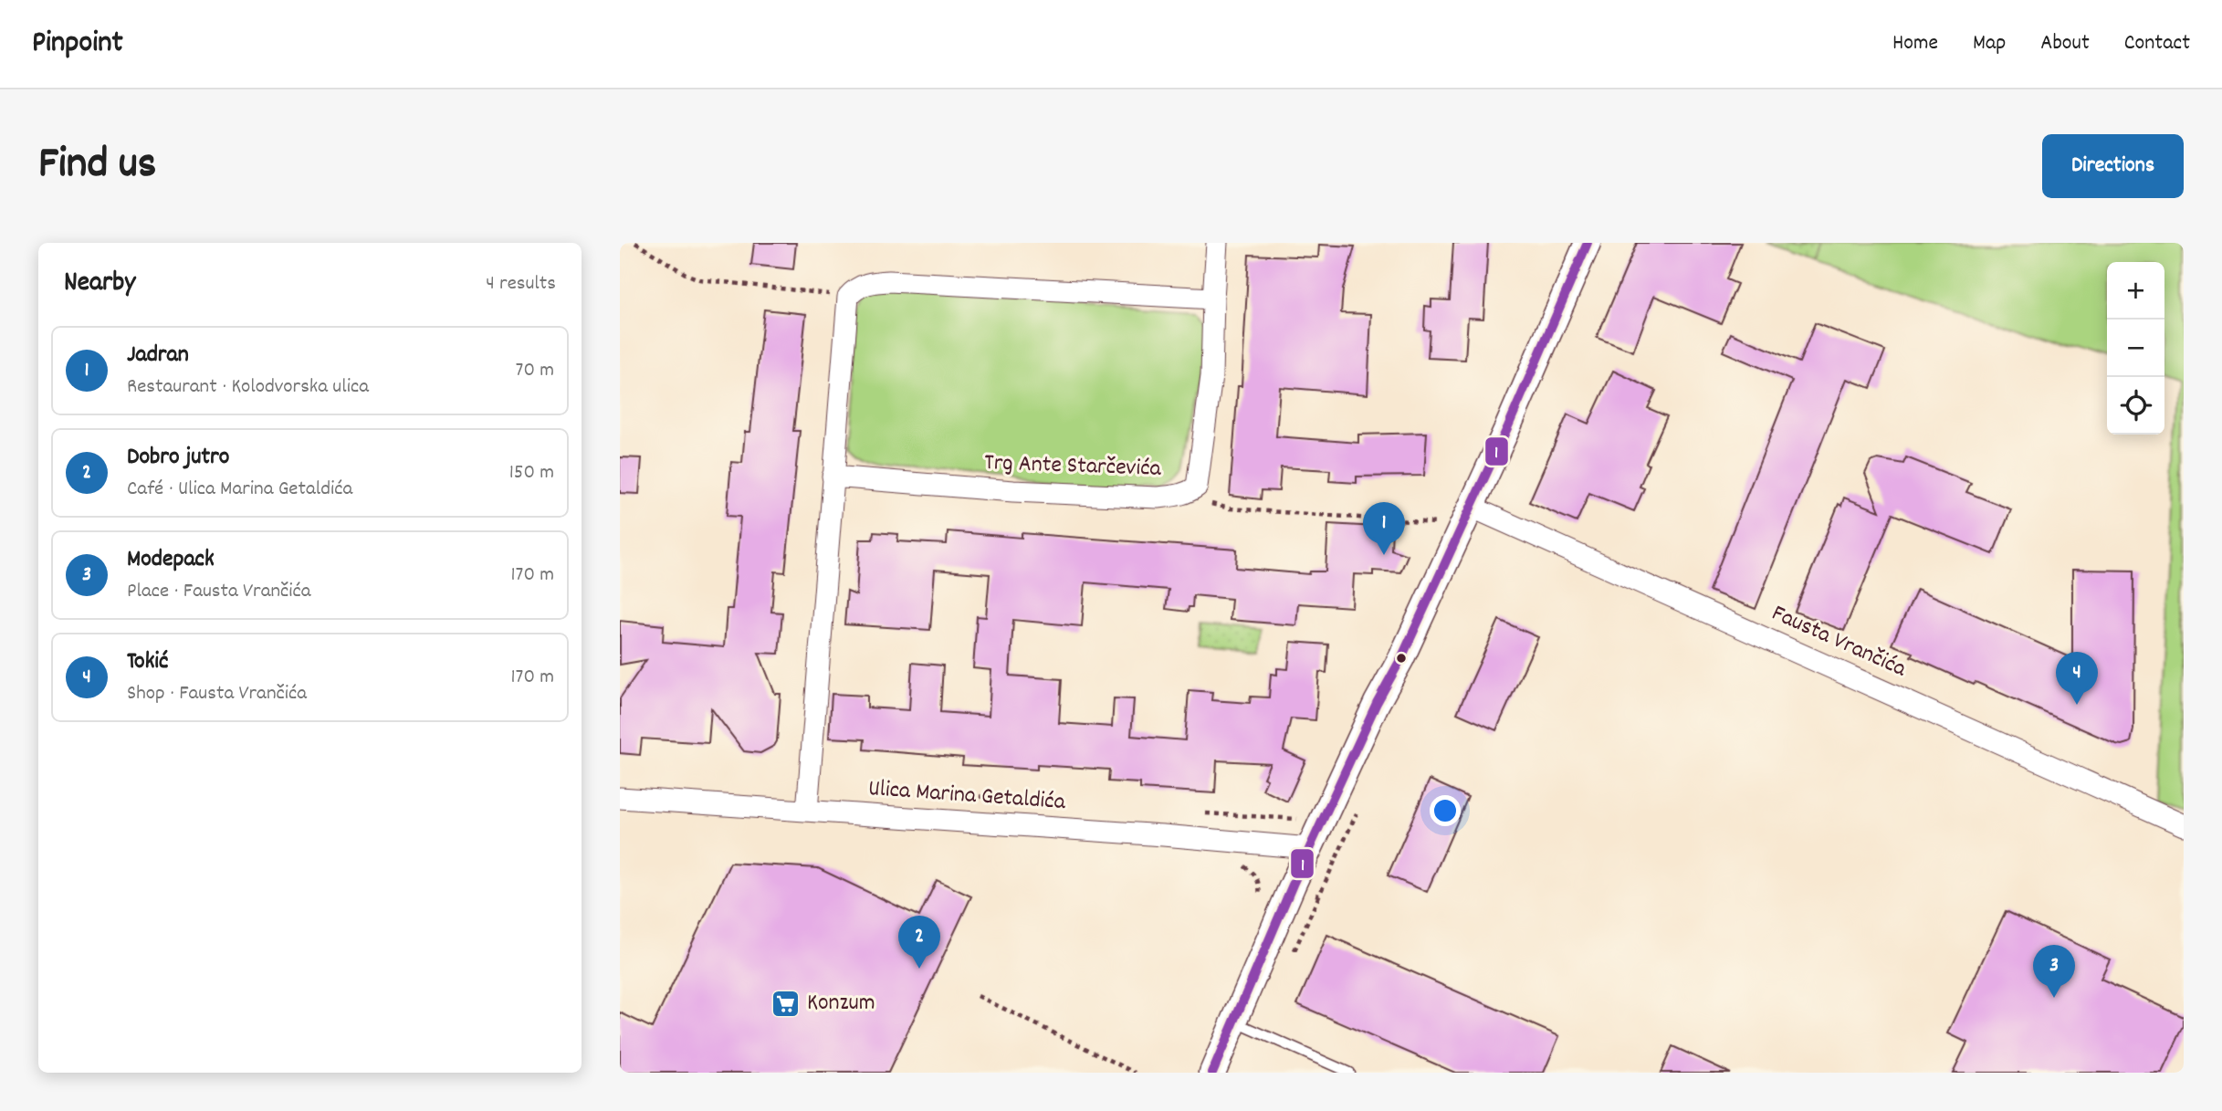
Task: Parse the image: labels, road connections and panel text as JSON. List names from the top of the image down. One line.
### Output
{"streets":{"street":["Trg Ante Starčevića","Fausta Vrančića","Ulica Marina Getaldića"]},"places":{"supermarket":["Konzum"]},"lines":["transit line 1"],"page":{"header":"Pinpoint","nav":["Home","Map","About","Contact"],"title":"Find us","buttons":"Directions","heading":["Nearby","4 results"],"map_buttons":["+","−"],"list":[{"mark":"1","name":"Jadran","note":"Restaurant · Kolodvorska ulica","value":"70 m"},{"mark":"2","name":"Dobro jutro","note":"Café · Ulica Marina Getaldića","value":"150 m"},{"mark":"3","name":"Modepack","note":"Place · Fausta Vrančića","value":"170 m"},{"mark":"4","name":"Tokić","note":"Shop · Fausta Vrančića","value":"170 m"}],"pins":["1","4","2","3"]}}
